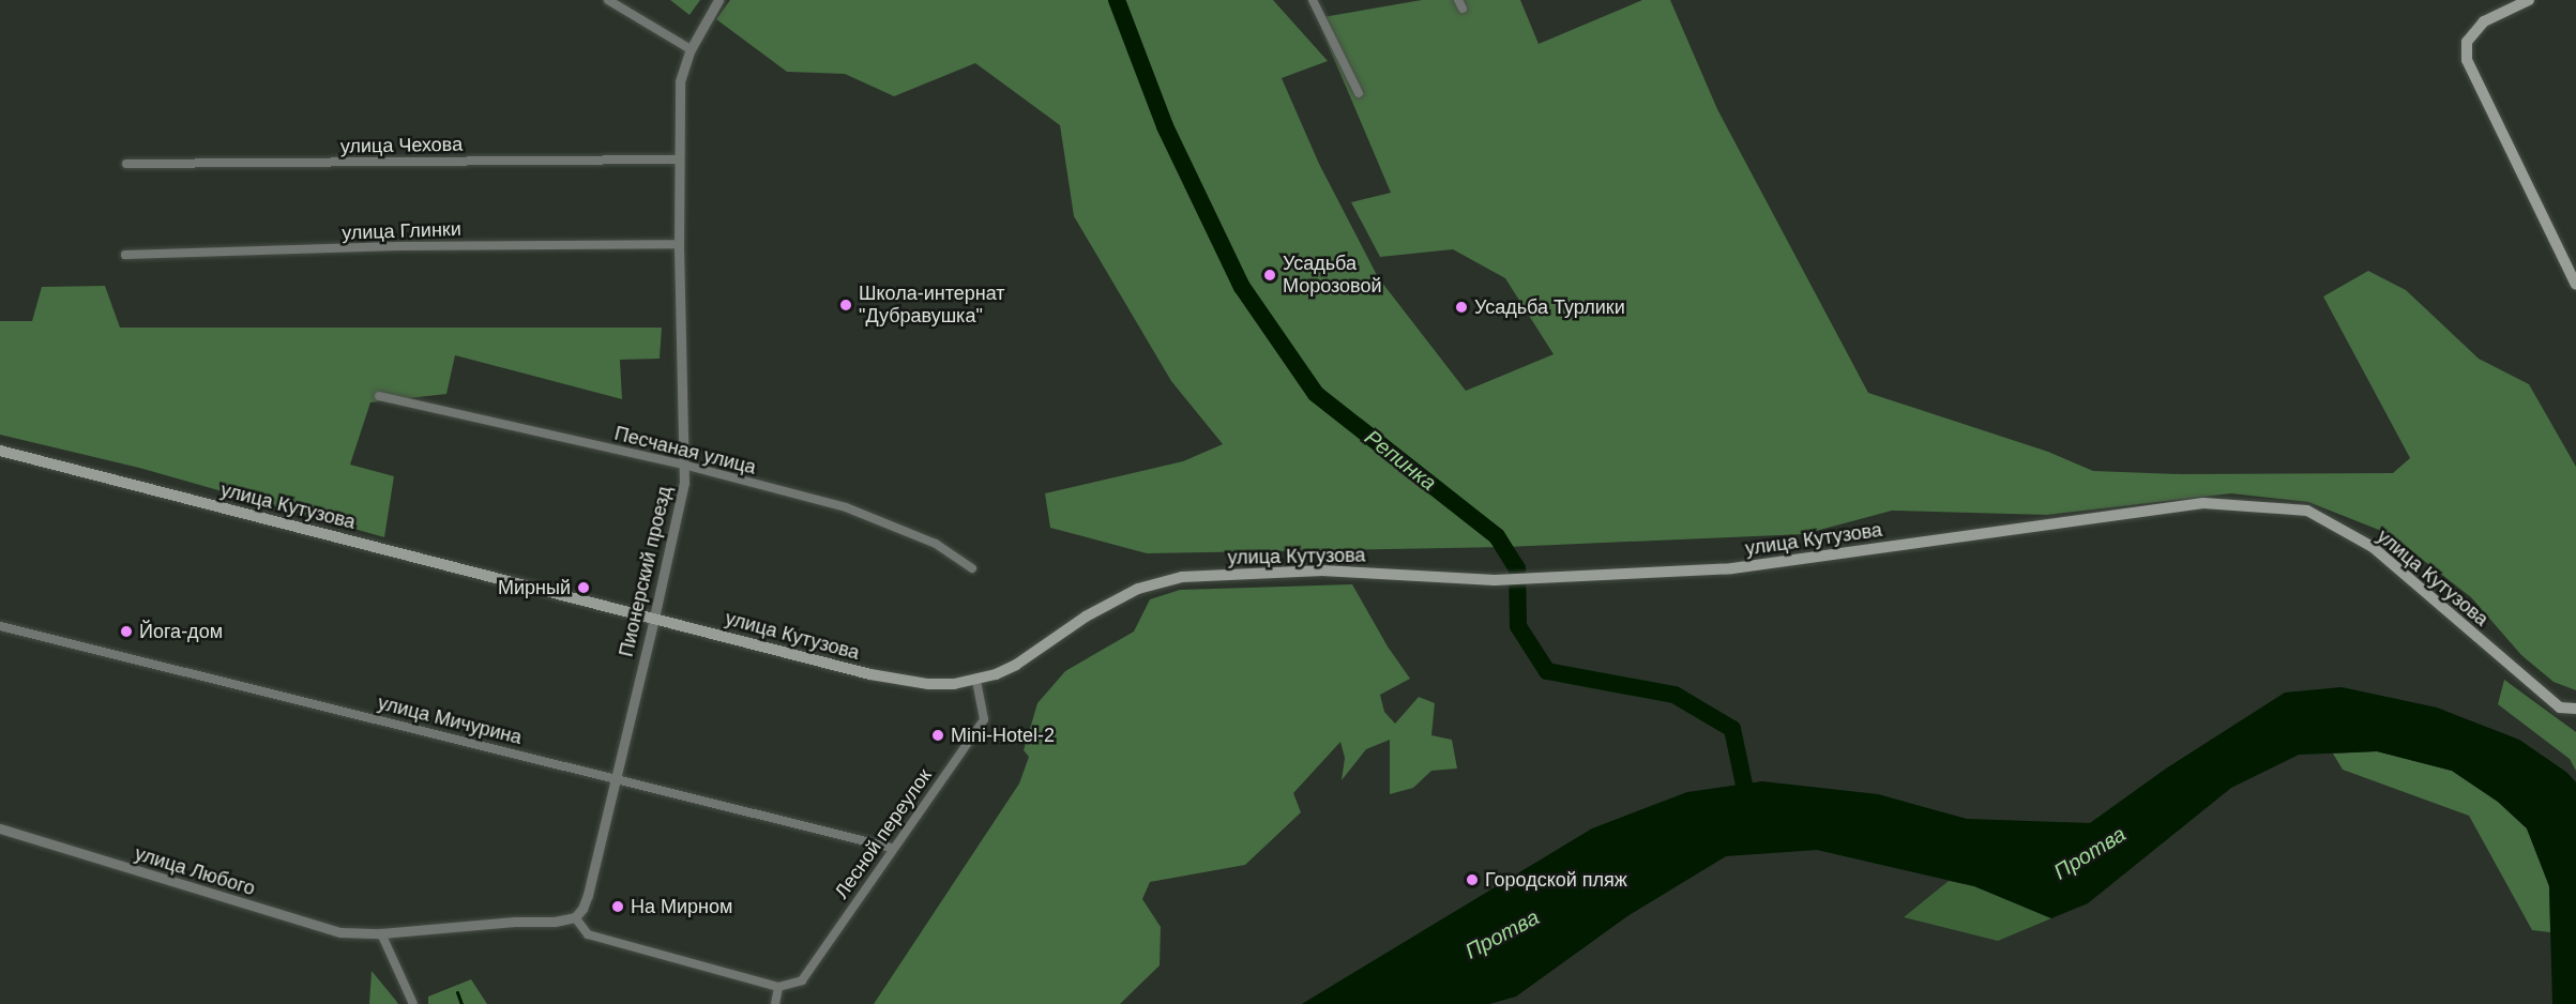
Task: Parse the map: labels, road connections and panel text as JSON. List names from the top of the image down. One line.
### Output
{"streets":{"main road":["улица Кутузова"],"street":["улица Чехова","улица Глинки","Песчаная улица","Пионерский проезд","улица Мичурина","Лесной переулок","улица Любого"]},"crossings":[["улица Чехова","Пионерский проезд"],["улица Глинки","Пионерский проезд"],["Песчаная улица","Пионерский проезд"],["улица Кутузова","Пионерский проезд"],["улица Кутузова","Лесной переулок"],["Пионерский проезд","улица Мичурина"],["улица Мичурина","Лесной переулок"]],"water":["Репинка","Протва"],"places":["Усадьба Морозовой","Школа-интернат \"Дубравушка\"","Усадьба Турлики","Мирный","Йога-дом","Mini-Hotel-2","Городской пляж","На Мирном"]}
